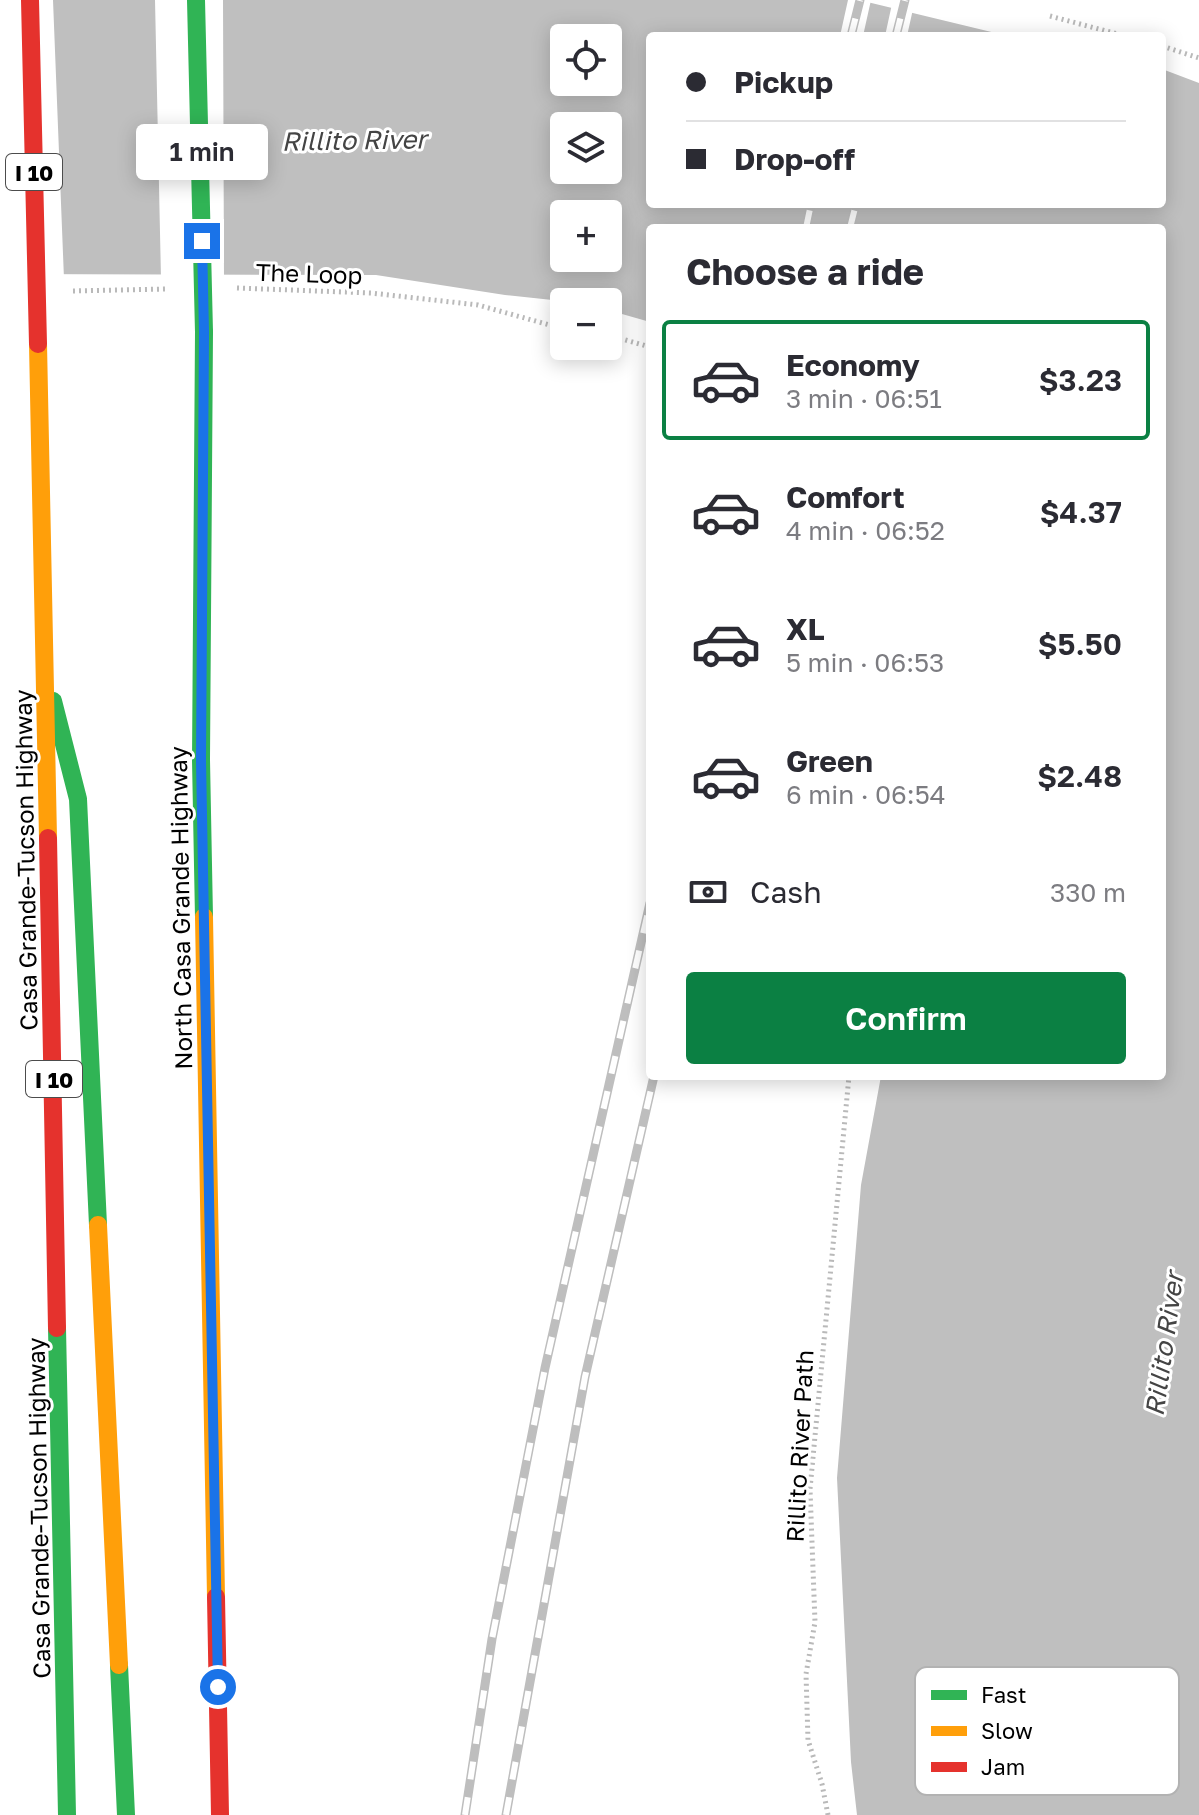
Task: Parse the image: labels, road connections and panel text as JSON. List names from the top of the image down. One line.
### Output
{"streets":{"main road":["I 10","Casa Grande-Tucson Highway","North Casa Grande Highway"],"path":["The Loop","Rillito River Path"]},"water":["Rillito River"],"legend":["Fast","Slow","Jam"],"page":{"map_buttons":["+","−"],"banner":["Pickup","Drop-off"],"bubble":"1 min","heading":"Choose a ride","list":[{"name":"Economy","note":"3 min · 06:51","value":"$3.23"},{"name":"Comfort","note":"4 min · 06:52","value":"$4.37"},{"name":"XL","note":"5 min · 06:53","value":"$5.50"},{"name":"Green","note":"6 min · 06:54","value":"$2.48"}],"pay":["Cash","330 m"],"buttons":"Confirm"}}
